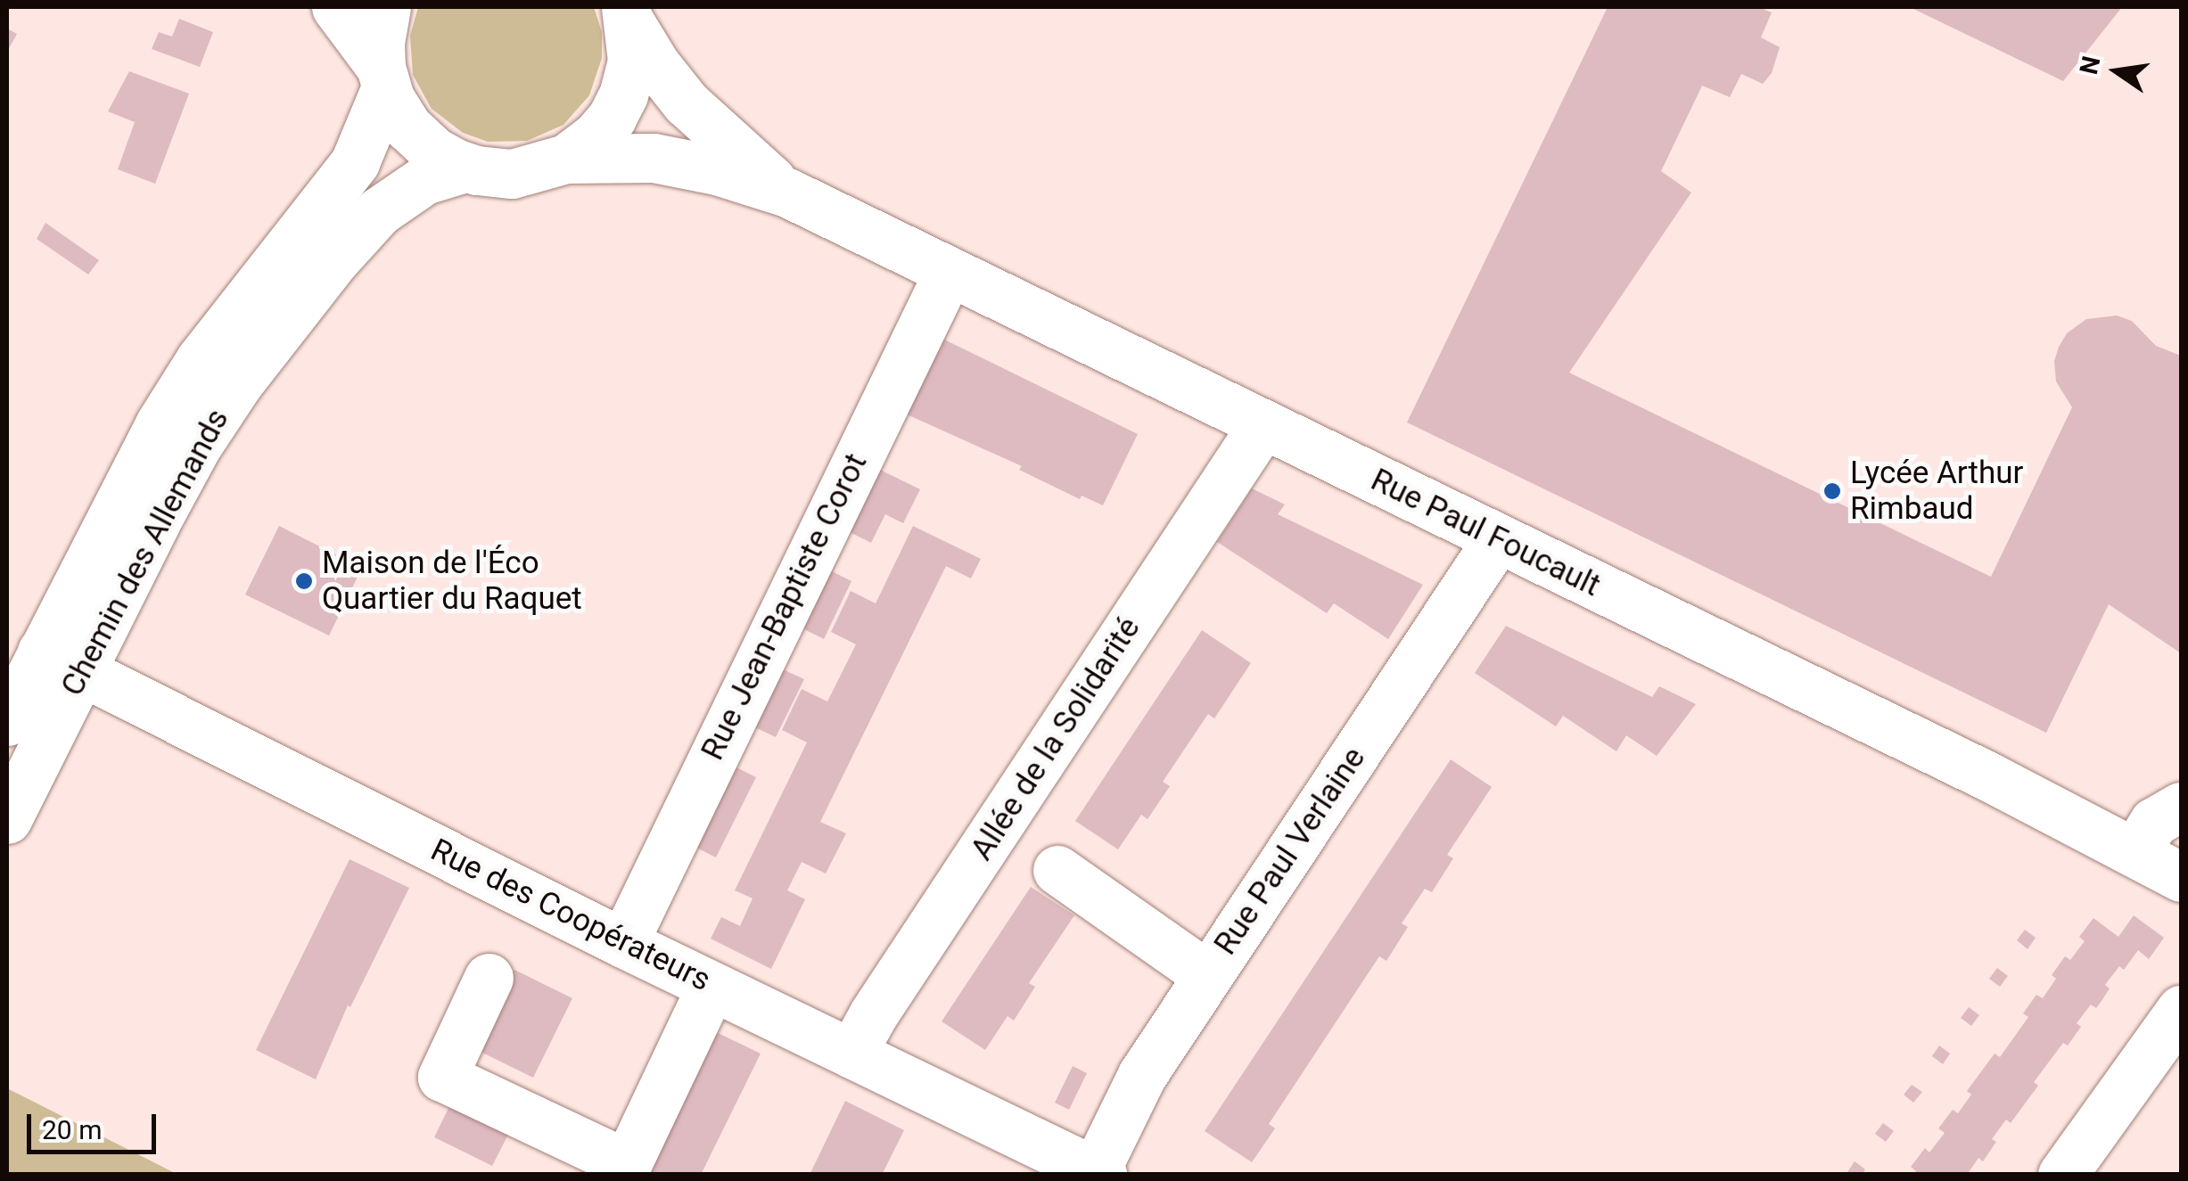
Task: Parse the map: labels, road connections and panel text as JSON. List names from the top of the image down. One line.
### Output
{"streets":{"street":["Rue Paul Foucault","Chemin des Allemands","Rue Jean-Baptiste Corot","Allée de la Solidarité","Rue Paul Verlaine","Rue des Coopérateurs"]},"crossings":[["Rue Paul Foucault","Rue Jean-Baptiste Corot"],["Rue Paul Foucault","Allée de la Solidarité"],["Rue Paul Foucault","Rue Paul Verlaine"],["Chemin des Allemands","Rue des Coopérateurs"],["Rue Jean-Baptiste Corot","Rue des Coopérateurs"],["Allée de la Solidarité","Rue des Coopérateurs"],["Rue Paul Verlaine","Rue des Coopérateurs"]],"places":["Lycée Arthur Rimbaud","Maison de l'Éco Quartier du Raquet"],"scale_bar":"20 m","north":"left"}
